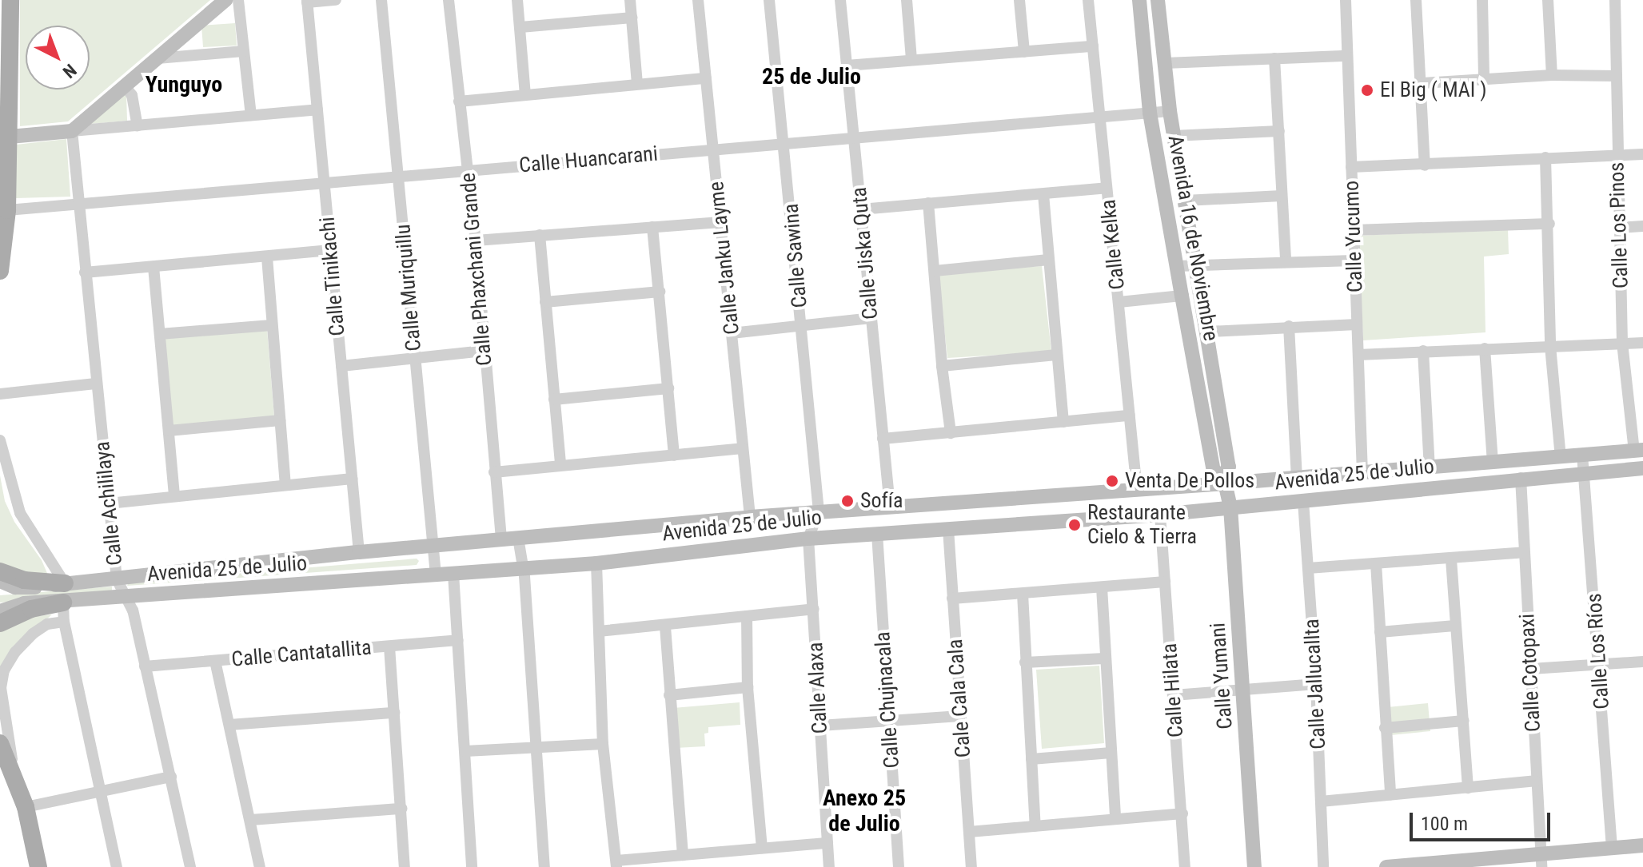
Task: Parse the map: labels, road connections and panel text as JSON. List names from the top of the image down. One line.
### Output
{"streets":{"main road":["Avenida 16 de Noviembre","Avenida 25 de Julio","Calle Yumani"],"street":["Calle Huancarani","Calle Los Pinos","Calle Yucumo","Calle Kelka","Calle Jiska Quta","Calle Sawina","Calle Janku Layme","Calle Phaxchani Grande","Calle Tinikachi","Calle Muriquillu","Calle Achililaya","Calle Los Ríos","Calle Cantatallita","Calle Cotopaxi","Calle Jallucallta","Calle Alaxa","Calle Hilata","Cale Cala Cala","Calle Chujnacala"]},"crossings":[["Calle Huancarani","Avenida 16 de Noviembre"],["Calle Huancarani","Calle Kelka"],["Calle Huancarani","Calle Jiska Quta"],["Calle Huancarani","Calle Sawina"],["Calle Huancarani","Calle Janku Layme"],["Calle Huancarani","Calle Phaxchani Grande"],["Calle Huancarani","Calle Tinikachi"],["Calle Huancarani","Calle Muriquillu"],["Calle Huancarani","Calle Achililaya"],["Calle Los Pinos","Avenida 25 de Julio"],["Calle Yucumo","Avenida 25 de Julio"],["Avenida 16 de Noviembre","Avenida 25 de Julio"],["Avenida 16 de Noviembre","Calle Yumani"],["Calle Kelka","Avenida 25 de Julio"],["Calle Jiska Quta","Avenida 25 de Julio"],["Calle Sawina","Avenida 25 de Julio"],["Calle Sawina","Calle Alaxa"],["Calle Janku Layme","Avenida 25 de Julio"],["Calle Phaxchani Grande","Avenida 25 de Julio"],["Calle Tinikachi","Avenida 25 de Julio"],["Calle Muriquillu","Avenida 25 de Julio"],["Avenida 25 de Julio","Calle Achililaya"],["Avenida 25 de Julio","Calle Los Ríos"],["Avenida 25 de Julio","Calle Cotopaxi"],["Avenida 25 de Julio","Calle Yumani"],["Avenida 25 de Julio","Calle Jallucallta"],["Avenida 25 de Julio","Calle Alaxa"],["Avenida 25 de Julio","Calle Hilata"],["Avenida 25 de Julio","Cale Cala Cala"],["Avenida 25 de Julio","Calle Chujnacala"],["Calle Achililaya","Calle Cantatallita"]],"districts":["25 de Julio","Yunguyo","Anexo 25 de Julio"],"places":["El Big ( MAI )","Venta De Pollos","Sofía","Restaurante Cielo & Tierra"],"scale_bar":"100 m","north":"bottom right"}
